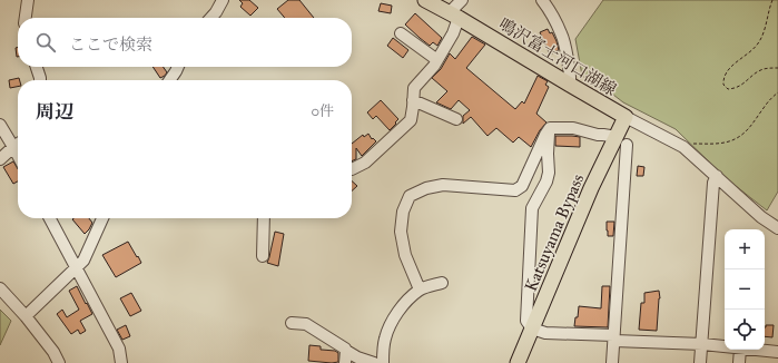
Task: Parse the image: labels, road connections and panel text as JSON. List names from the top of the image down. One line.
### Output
{"streets":{"main road":["鳴沢富士河口湖線","Katsuyama Bypass"]},"crossings":[["鳴沢富士河口湖線","Katsuyama Bypass"]],"page":{"search":"ここで検索","heading":["周辺","0件"],"map_buttons":["+","−"]}}
